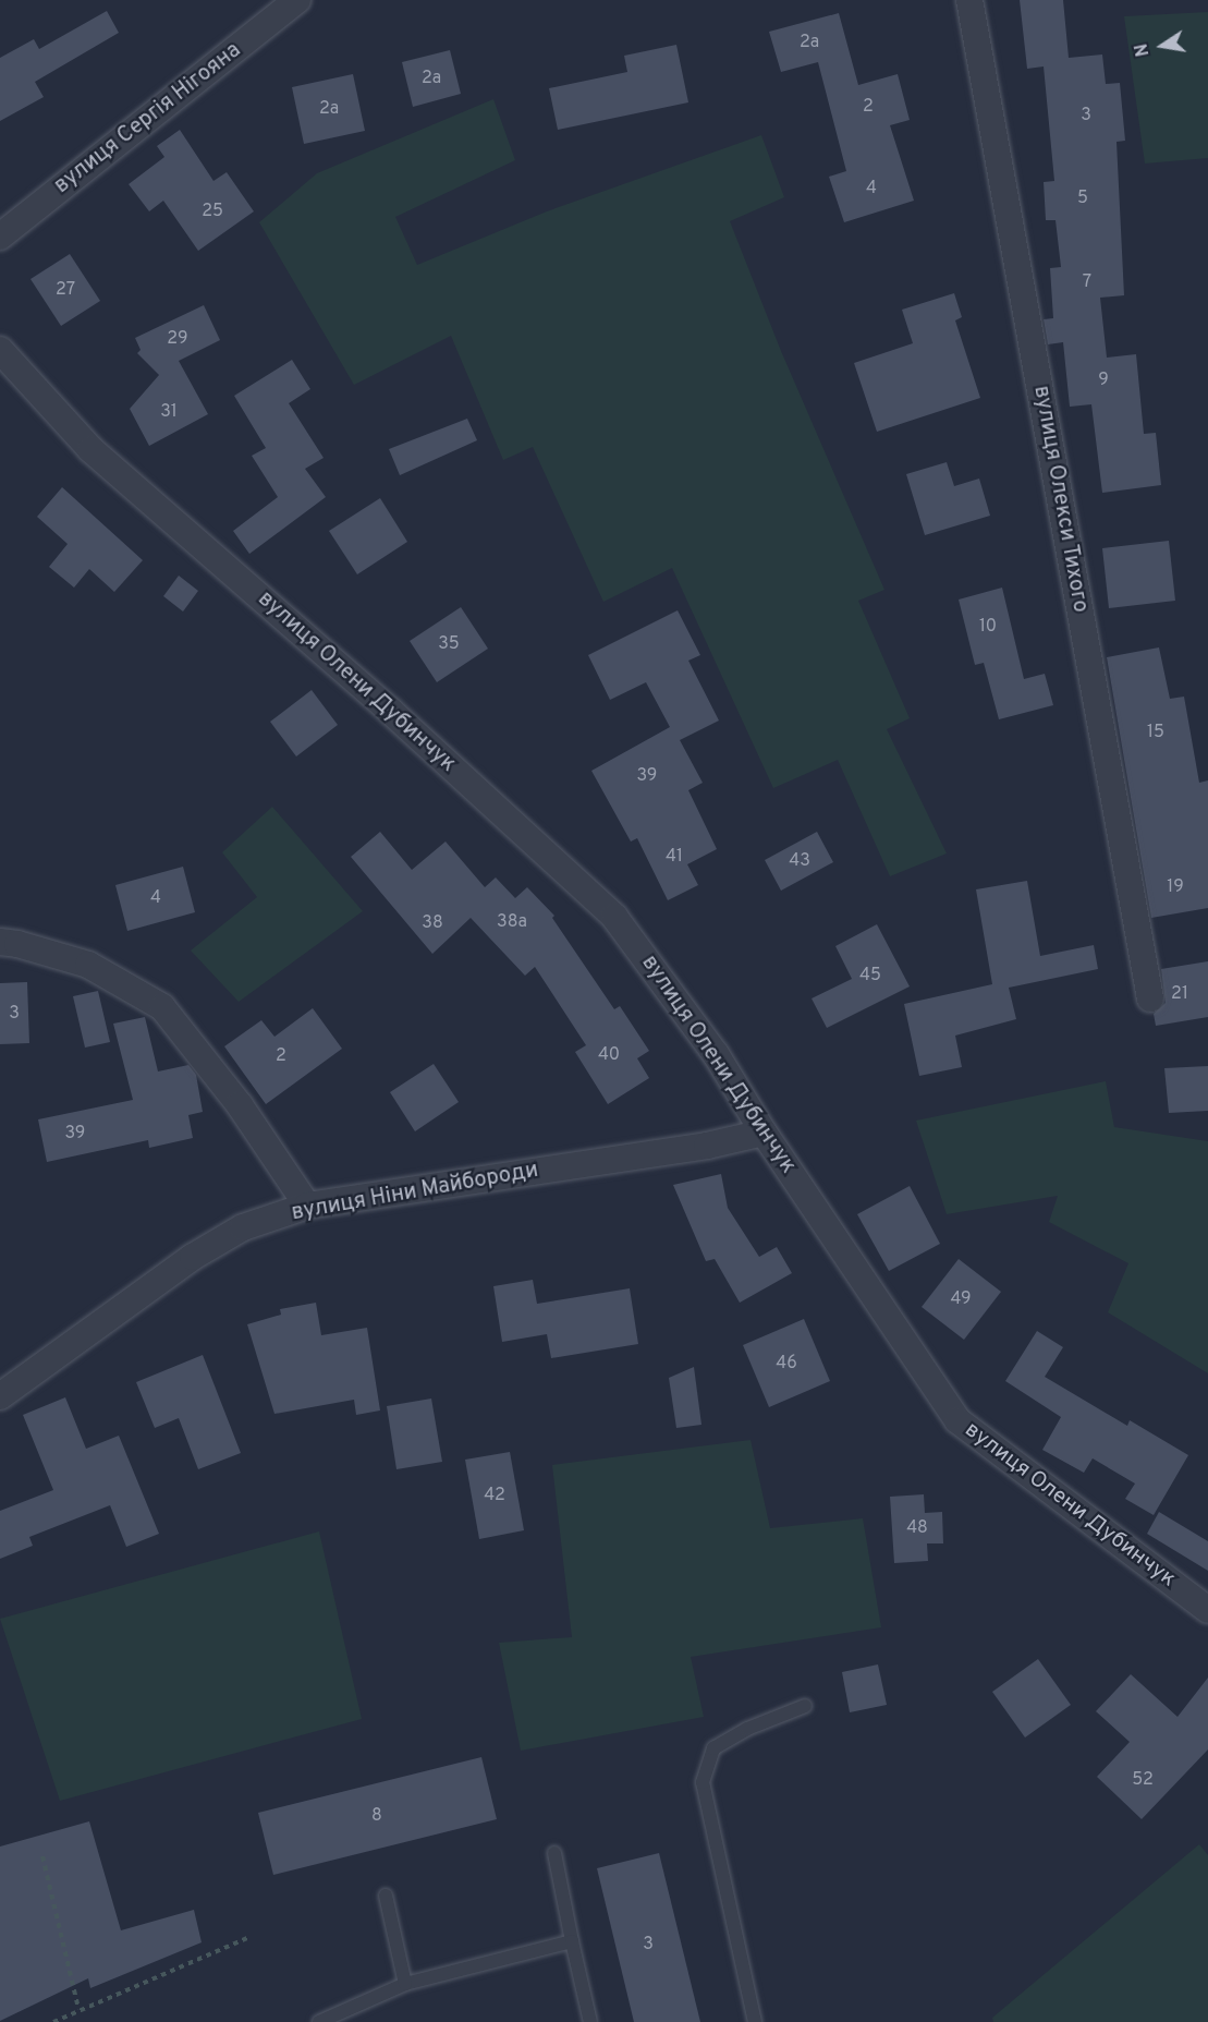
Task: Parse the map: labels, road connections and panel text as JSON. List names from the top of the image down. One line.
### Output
{"streets":{"street":["вулиця Сергія Нігояна","вулиця Олекси Тихого","вулиця Олени Дубинчук","вулиця Ніни Майбороди"]},"crossings":[["вулиця Олени Дубинчук","вулиця Ніни Майбороди"]],"house_numbers":["2а","2а","2","2а","3","4","5","25","7","27","29","9","31","10","35","15","39","41","43","19","4","38а","38","45","21","3","40","2","39","49","46","42","48","52","8","3"],"north":"left"}
